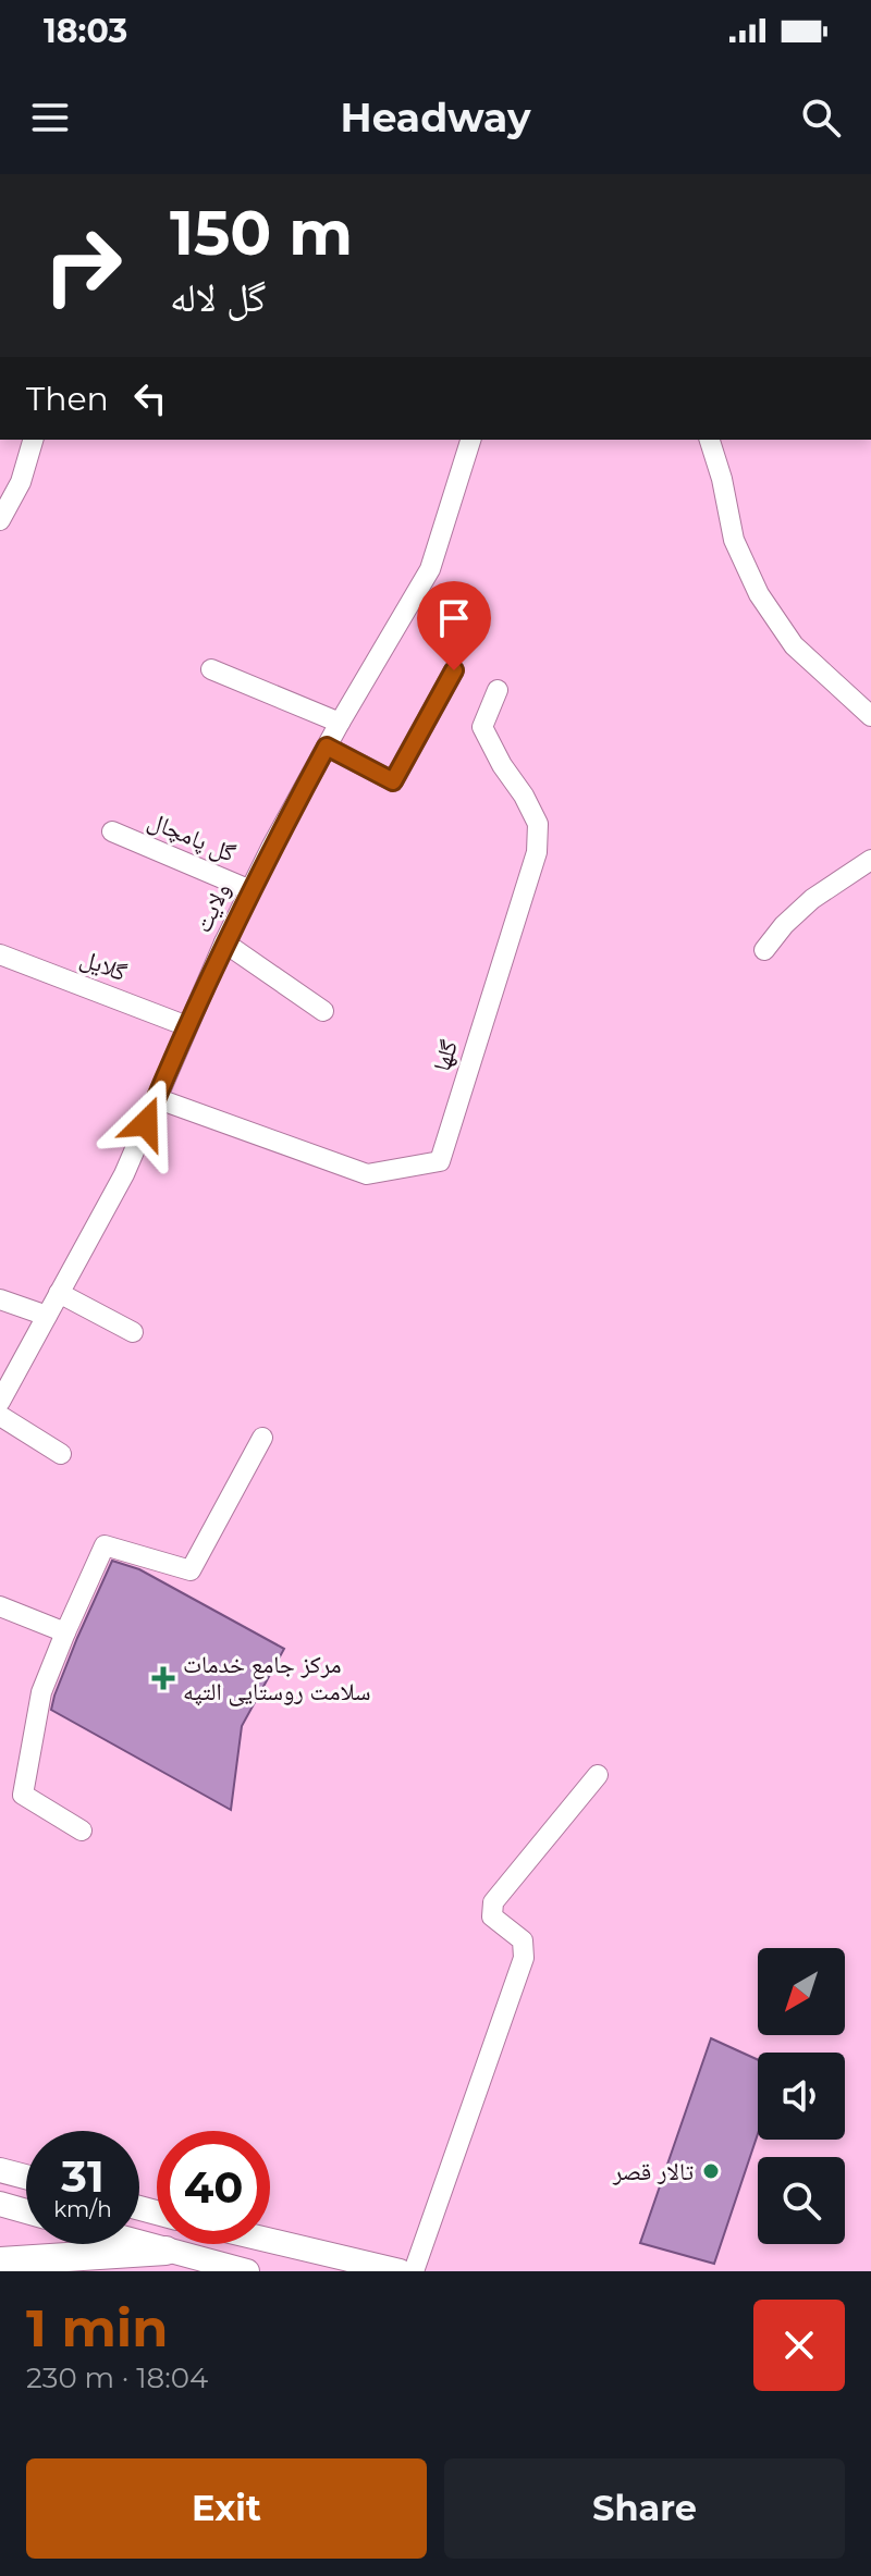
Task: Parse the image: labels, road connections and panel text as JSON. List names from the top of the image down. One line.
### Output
{"streets":{"street":["گل پامچال","ولایت","گلایل","گلها"]},"crossings":[["گل پامچال","ولایت"],["ولایت","گلایل"],["ولایت","گلها"]],"places":{"health":["مرکز جامع خدمات سلامت روستایی التپه"],"other":["تالار قصر"]},"north":"bottom left","page":{"status":"18:03","header":"Headway","turn":["150 m","گل لاله"],"then":"Then","speed":"31 km/h","limit":"40","heading":["1 min","230 m · 18:04"],"buttons":["Exit","Share"]}}
